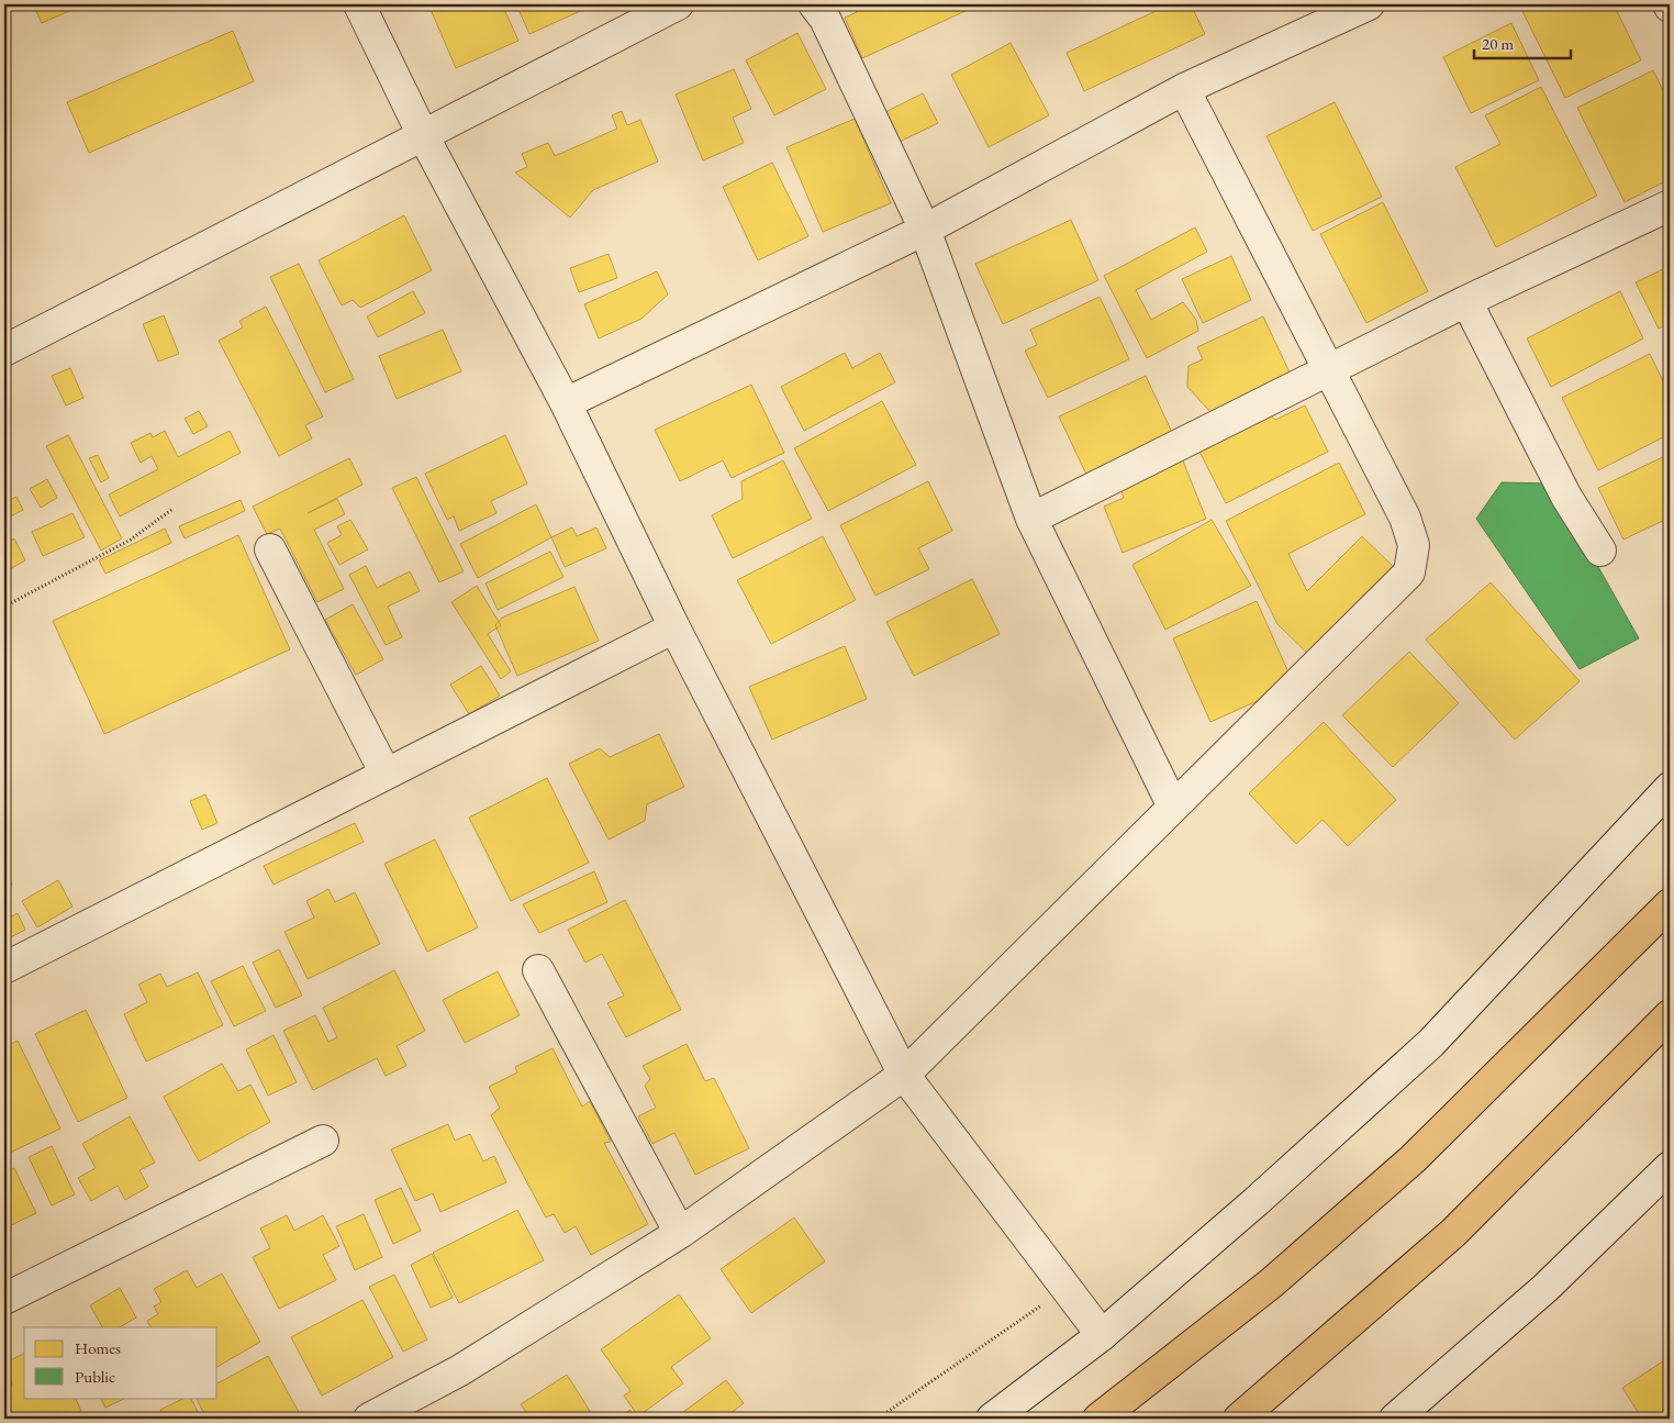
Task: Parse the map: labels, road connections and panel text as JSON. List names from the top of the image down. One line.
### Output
{"legend":["Homes","Public"],"scale_bar":"20 m"}
